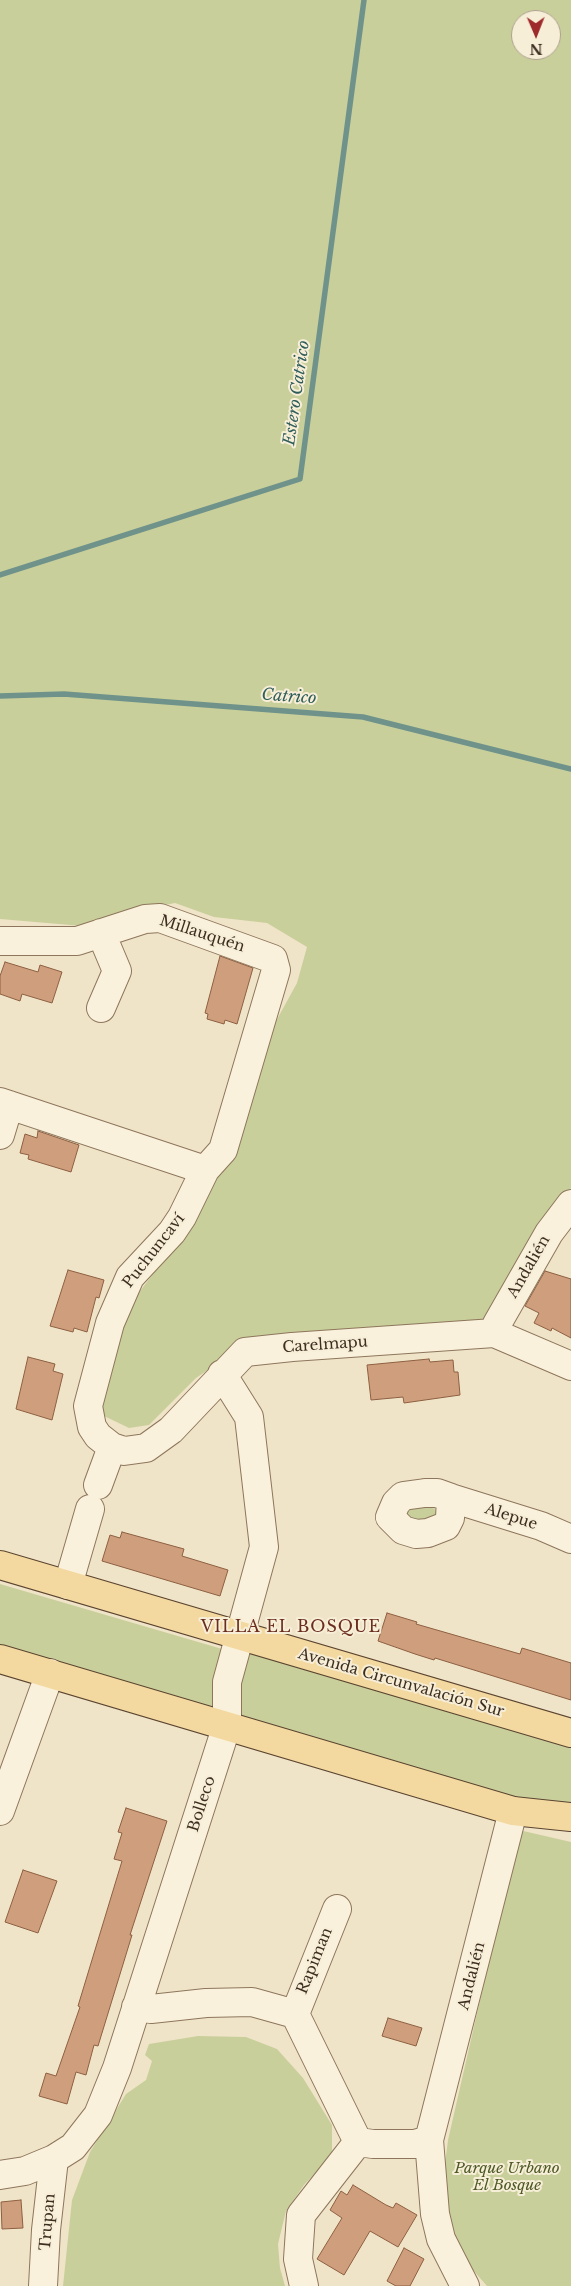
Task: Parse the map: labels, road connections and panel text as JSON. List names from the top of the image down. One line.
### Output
{"streets":{"main road":["Avenida Circunvalación Sur"],"street":["Millauquén","Puchuncaví","Andalién","Carelmapu","Alepue","Bolleco","Rapiman","Trupan"]},"crossings":[["Millauquén","Puchuncaví"],["Puchuncaví","Carelmapu"],["Andalién","Carelmapu"],["Carelmapu","Bolleco"],["Avenida Circunvalación Sur","Bolleco"],["Bolleco","Trupan"]],"districts":["VILLA EL BOSQUE"],"water":["Estero Catrico","Catrico"],"parks":["Parque Urbano El Bosque"],"north":"bottom"}
